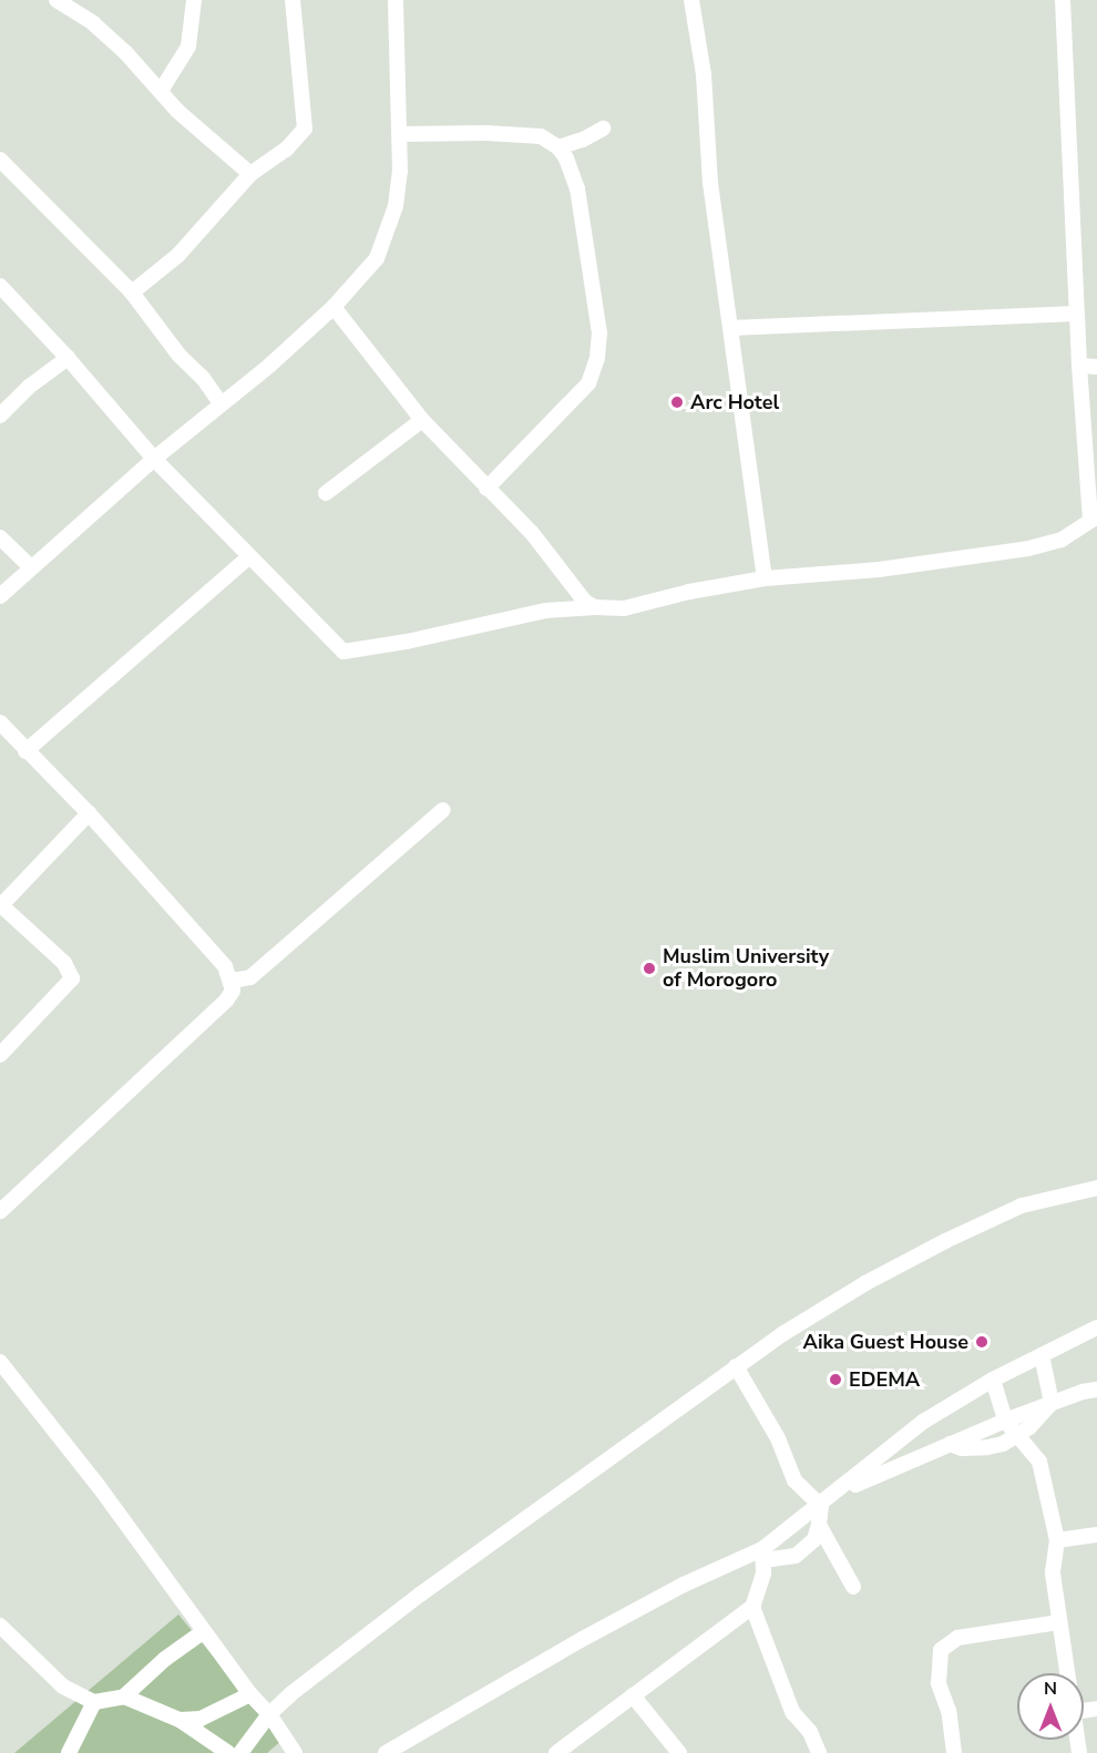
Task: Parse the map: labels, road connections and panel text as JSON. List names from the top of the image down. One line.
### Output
{"places":["Arc Hotel","Muslim University of Morogoro","Aika Guest House","EDEMA"],"north":"top"}
